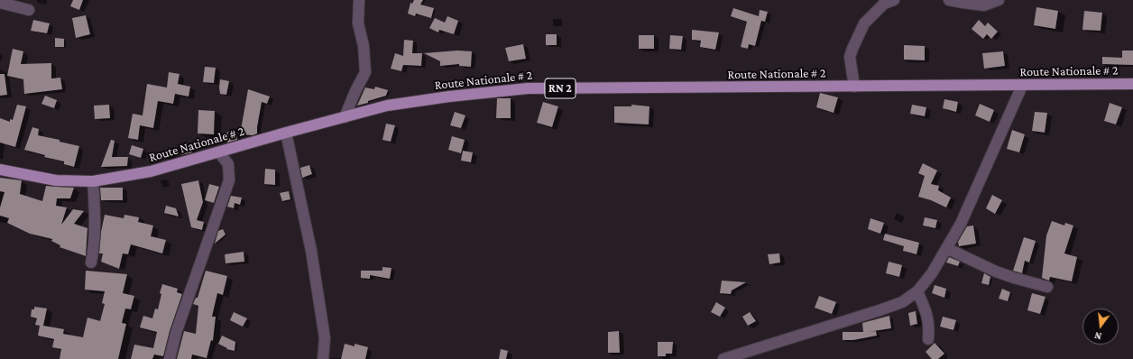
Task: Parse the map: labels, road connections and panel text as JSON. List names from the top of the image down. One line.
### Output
{"streets":{"main road":["Route Nationale # 2","RN 2"]},"north":"bottom"}
